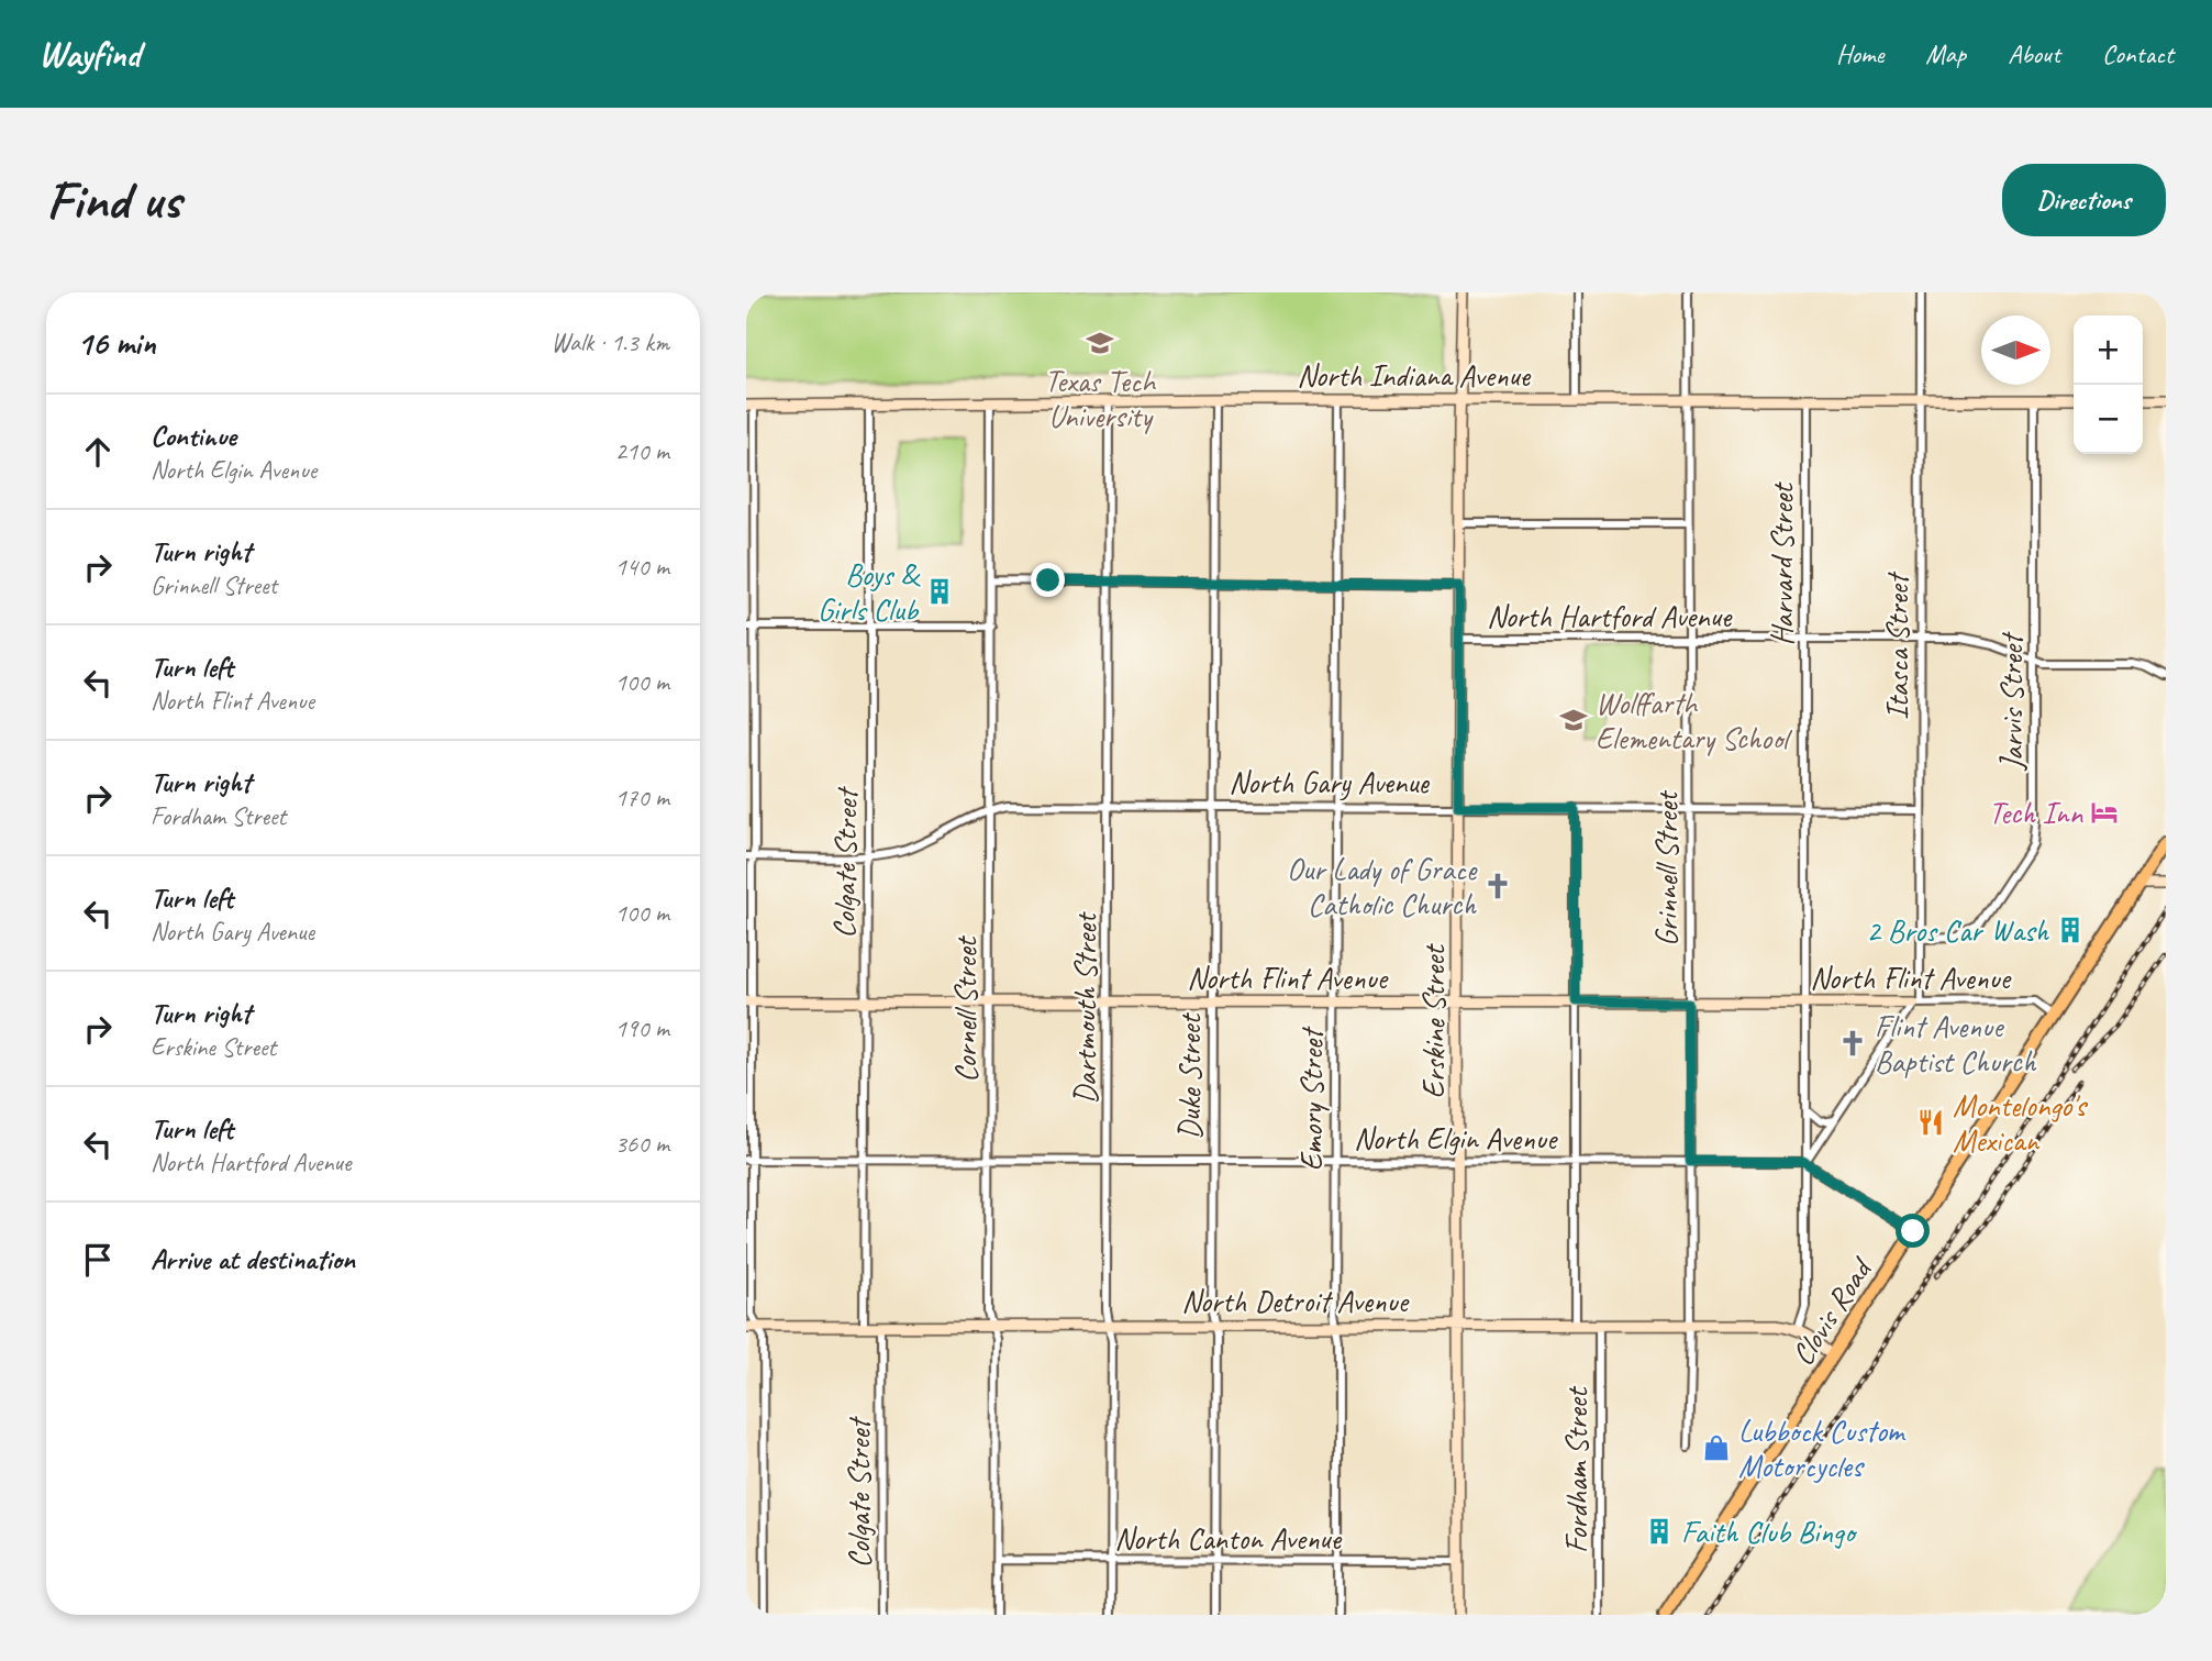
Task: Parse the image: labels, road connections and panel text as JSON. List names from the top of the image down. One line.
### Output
{"streets":{"highway":["Clovis Road"],"street":["North Indiana Avenue","Harvard Street","North Hartford Avenue","Itasca Street","Jarvis Street","North Gary Avenue","Colgate Street","Grinnell Street","North Flint Avenue","Dartmouth Street","Cornell Street","Erskine Street","Duke Street","Emory Street","North Elgin Avenue","North Detroit Avenue","Fordham Street","North Canton Avenue"]},"crossings":[["North Indiana Avenue","Harvard Street"],["North Indiana Avenue","Itasca Street"],["North Indiana Avenue","Jarvis Street"],["North Indiana Avenue","Colgate Street"],["North Indiana Avenue","Grinnell Street"],["North Indiana Avenue","Dartmouth Street"],["North Indiana Avenue","Cornell Street"],["North Indiana Avenue","Erskine Street"],["North Indiana Avenue","Duke Street"],["North Indiana Avenue","Emory Street"],["Harvard Street","North Hartford Avenue"],["Harvard Street","North Gary Avenue"],["Harvard Street","North Flint Avenue"],["Harvard Street","North Elgin Avenue"],["Harvard Street","North Detroit Avenue"],["North Hartford Avenue","Itasca Street"],["North Hartford Avenue","Jarvis Street"],["North Hartford Avenue","Grinnell Street"],["North Hartford Avenue","Dartmouth Street"],["North Hartford Avenue","Cornell Street"],["North Hartford Avenue","Erskine Street"],["North Hartford Avenue","Duke Street"],["North Hartford Avenue","Emory Street"],["Itasca Street","Jarvis Street"],["Itasca Street","North Gary Avenue"],["Itasca Street","North Flint Avenue"],["North Gary Avenue","Colgate Street"],["North Gary Avenue","Grinnell Street"],["North Gary Avenue","Dartmouth Street"],["North Gary Avenue","Cornell Street"],["North Gary Avenue","Erskine Street"],["North Gary Avenue","Duke Street"],["North Gary Avenue","Emory Street"],["Colgate Street","North Flint Avenue"],["Colgate Street","North Elgin Avenue"],["Colgate Street","North Detroit Avenue"],["Grinnell Street","North Flint Avenue"],["Grinnell Street","North Elgin Avenue"],["Grinnell Street","North Detroit Avenue"],["North Flint Avenue","Dartmouth Street"],["North Flint Avenue","Cornell Street"],["North Flint Avenue","Erskine Street"],["North Flint Avenue","Duke Street"],["North Flint Avenue","Emory Street"],["North Flint Avenue","Clovis Road"],["Dartmouth Street","North Elgin Avenue"],["Dartmouth Street","North Detroit Avenue"],["Dartmouth Street","North Canton Avenue"],["Cornell Street","North Elgin Avenue"],["Cornell Street","North Detroit Avenue"],["Cornell Street","North Canton Avenue"],["Erskine Street","North Elgin Avenue"],["Erskine Street","North Detroit Avenue"],["Erskine Street","North Canton Avenue"],["Duke Street","North Elgin Avenue"],["Duke Street","North Detroit Avenue"],["Duke Street","North Canton Avenue"],["Emory Street","North Elgin Avenue"],["Emory Street","North Detroit Avenue"],["Emory Street","North Canton Avenue"],["North Detroit Avenue","Clovis Road"],["North Detroit Avenue","Fordham Street"]],"places":{"school or university":["Texas Tech University","Wolffarth Elementary School"],"building":["Boys & Girls Club","2 Bros Car Wash","Faith Club Bingo"],"hotel":["Tech Inn"],"church":["Our Lady of Grace Catholic Church","Flint Avenue Baptist Church"],"restaurant":["Montelongo's Mexican"],"shop":["Lubbock Custom Motorcycles"]},"north":"right","page":{"header":"Wayfind","nav":["Home","Map","About","Contact"],"buttons":"Directions","title":"Find us","heading":["16 min","Walk · 1.3 km"],"map_buttons":["+","−"],"list":[["Continue","North Elgin Avenue","210 m"],["Turn right","Grinnell Street","140 m"],["Turn left","North Flint Avenue","100 m"],["Turn right","Fordham Street","170 m"],["Turn left","North Gary Avenue","100 m"],["Turn right","Erskine Street","190 m"],["Turn left","North Hartford Avenue","360 m"],"Arrive at destination"]}}
